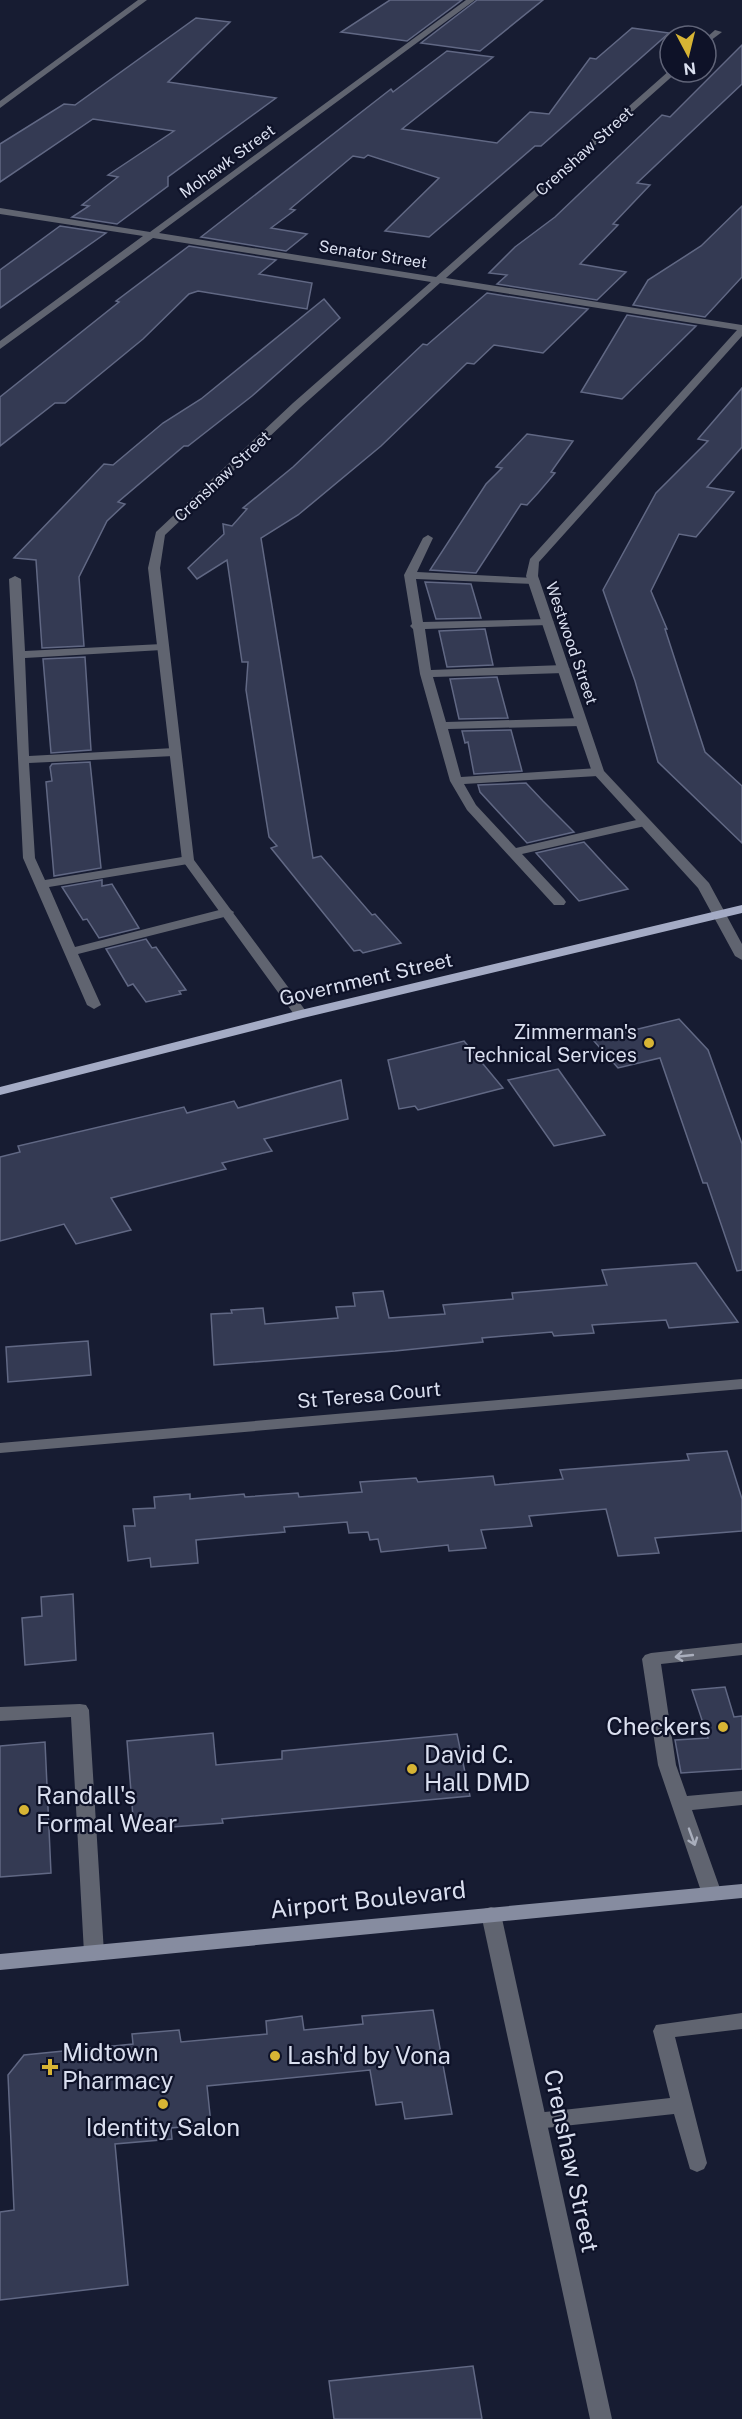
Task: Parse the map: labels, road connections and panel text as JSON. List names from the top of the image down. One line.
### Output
{"streets":{"main road":["Government Street","Airport Boulevard"],"street":["Crenshaw Street","Mohawk Street","Senator Street","Westwood Street","St Teresa Court"]},"crossings":[["Crenshaw Street","Senator Street"],["Crenshaw Street","Government Street"],["Crenshaw Street","Airport Boulevard"],["Mohawk Street","Senator Street"],["Senator Street","Westwood Street"],["Westwood Street","Government Street"]],"places":{"other":["Zimmerman's Technical Services","Checkers","David C. Hall DMD","Randall's Formal Wear","Lash'd by Vona","Identity Salon"],"health":["Midtown Pharmacy"]},"north":"bottom"}
